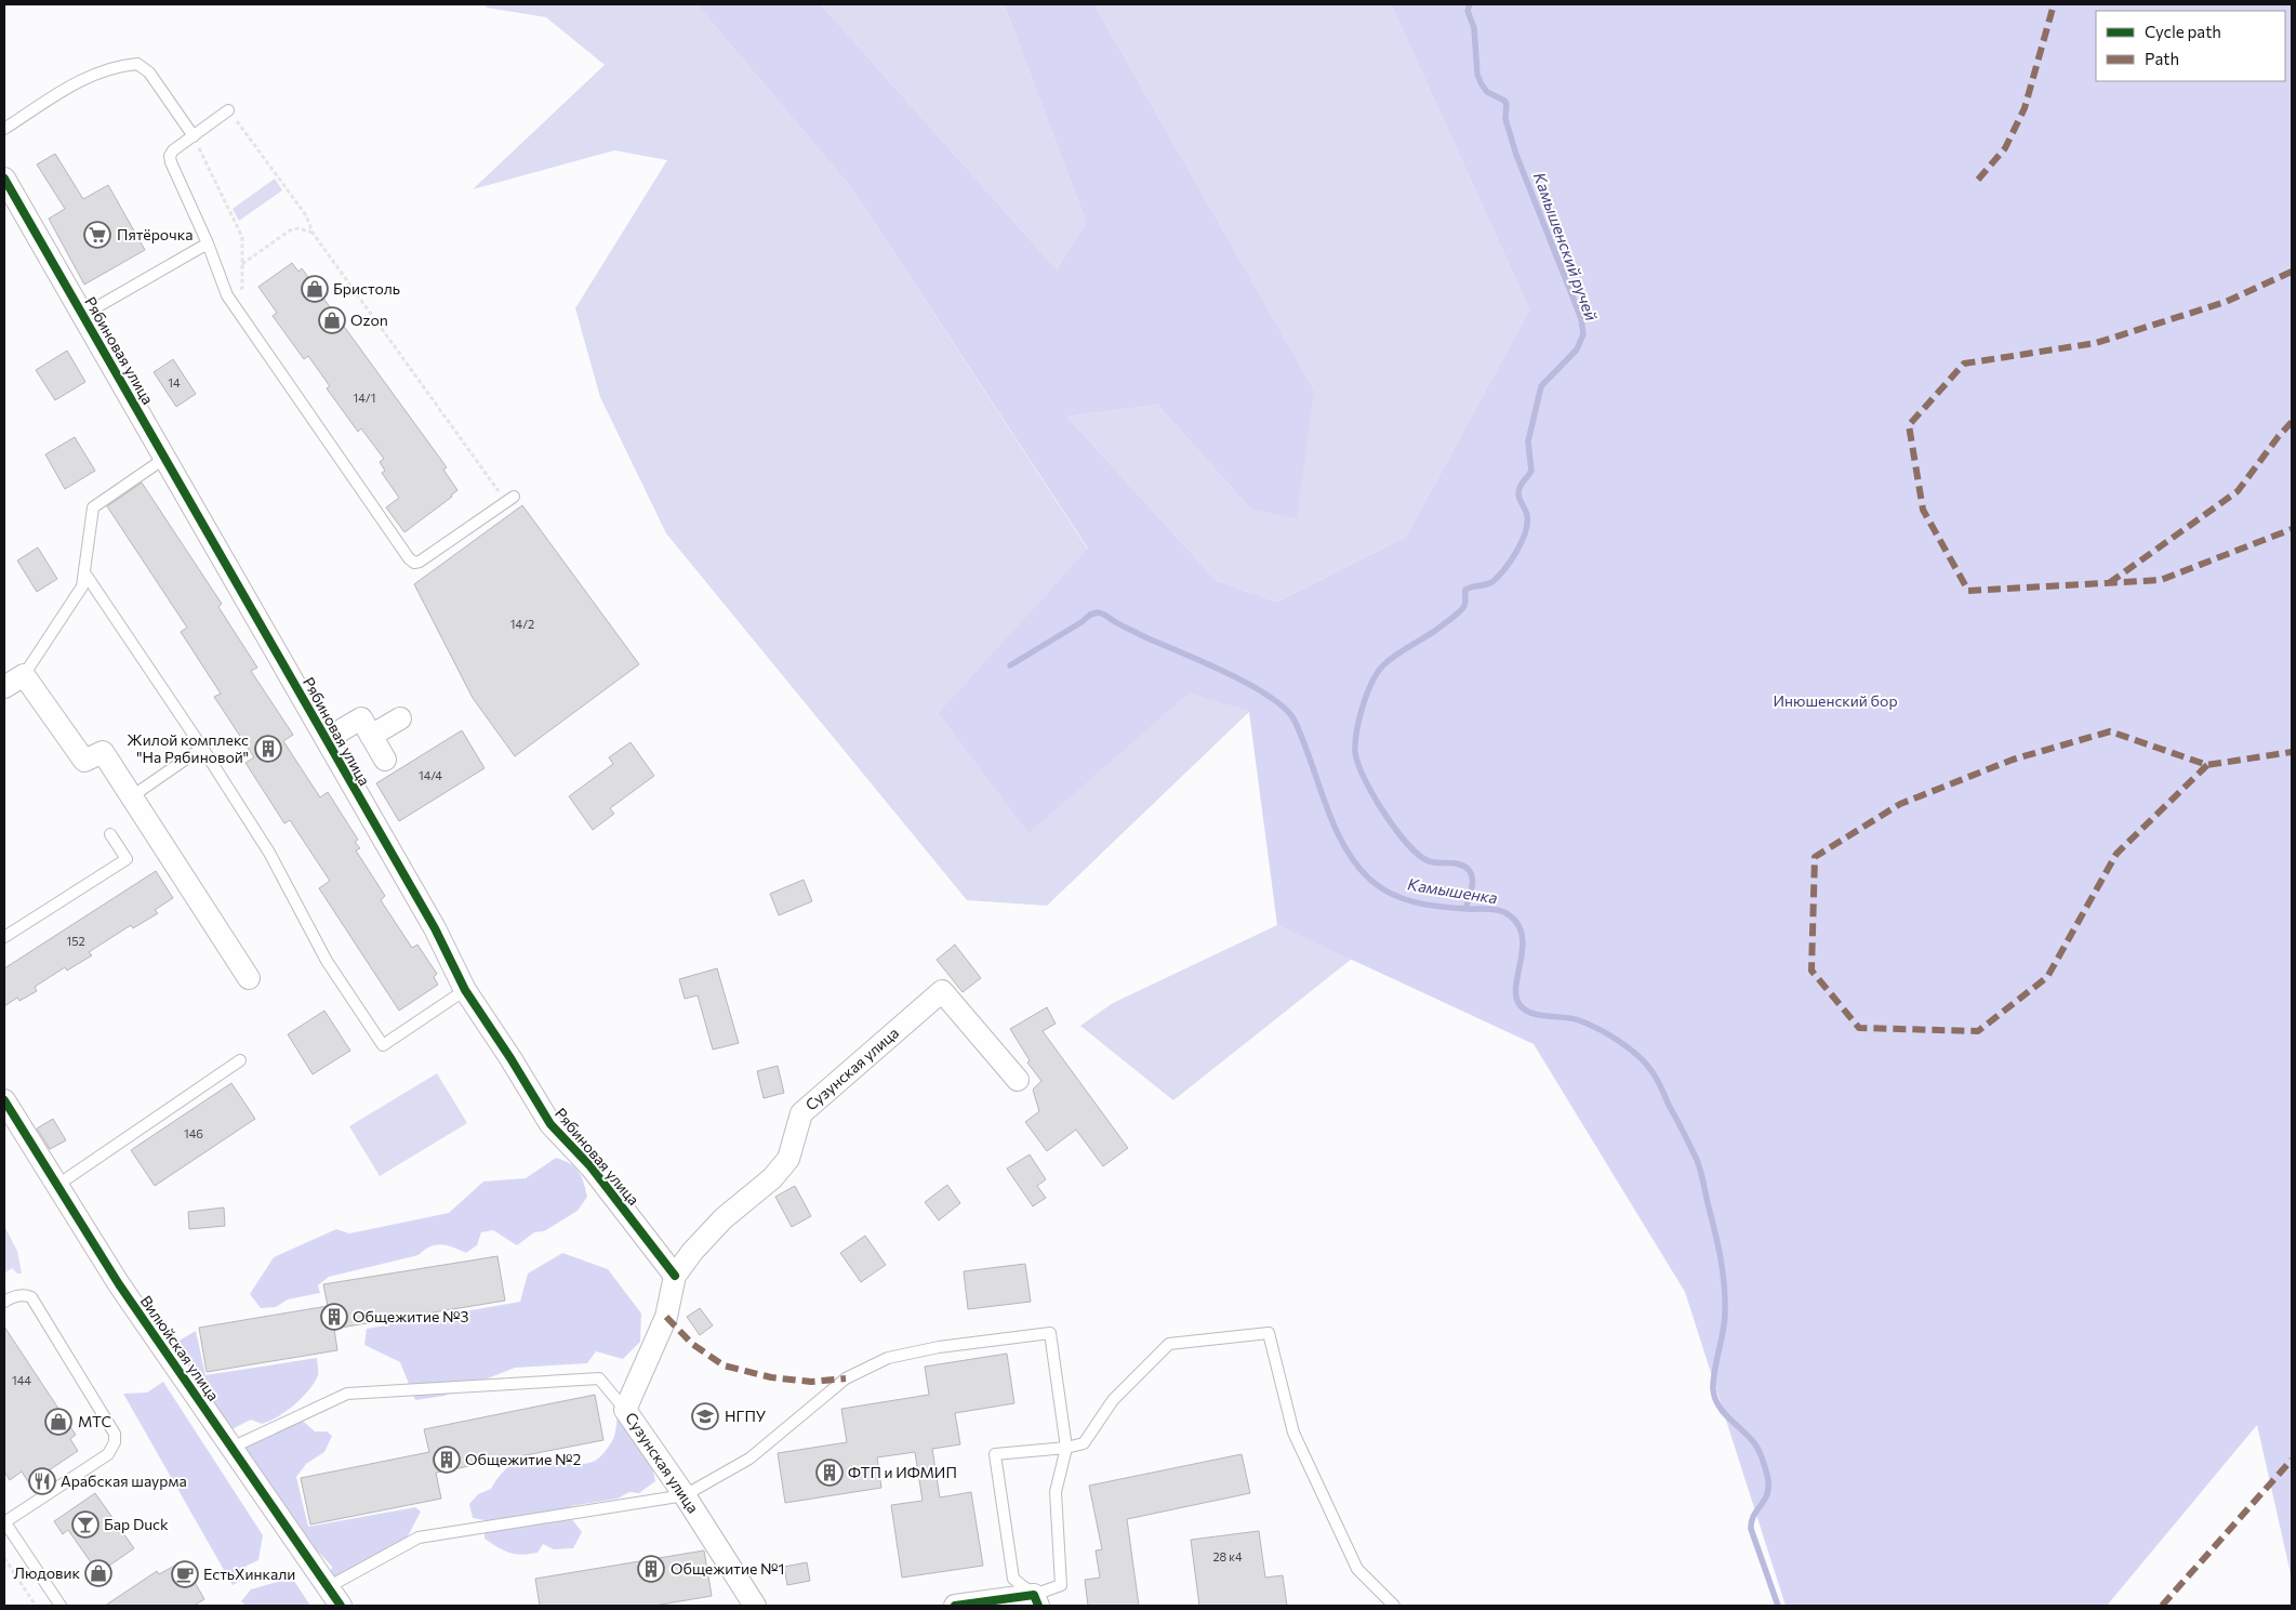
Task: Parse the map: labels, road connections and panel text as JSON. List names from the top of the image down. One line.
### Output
{"streets":{"street":["Рябиновая улица","Сузунская улица","Вилюйская улица"]},"crossings":[["Рябиновая улица","Сузунская улица"]],"water":["Камышенский ручей","Камышенка"],"parks":["Инюшенский бор"],"places":{"supermarket":["Пятёрочка"],"shop":["Бристоль","Ozon","МТС","Людовик"],"building":["Жилой комплекс \"На Рябиновой\"","Общежитие №3","Общежитие №2","ФТП и ИФМИП","Общежитие №1"],"school or university":["НГПУ"],"restaurant":["Арабская шаурма"],"bar":["Бар Duck"],"cafe":["ЕстьХинкали"]},"house_numbers":["14","14/1","14/2","14/4","152","146","144","28 к4"],"legend":["Cycle path","Path"]}
